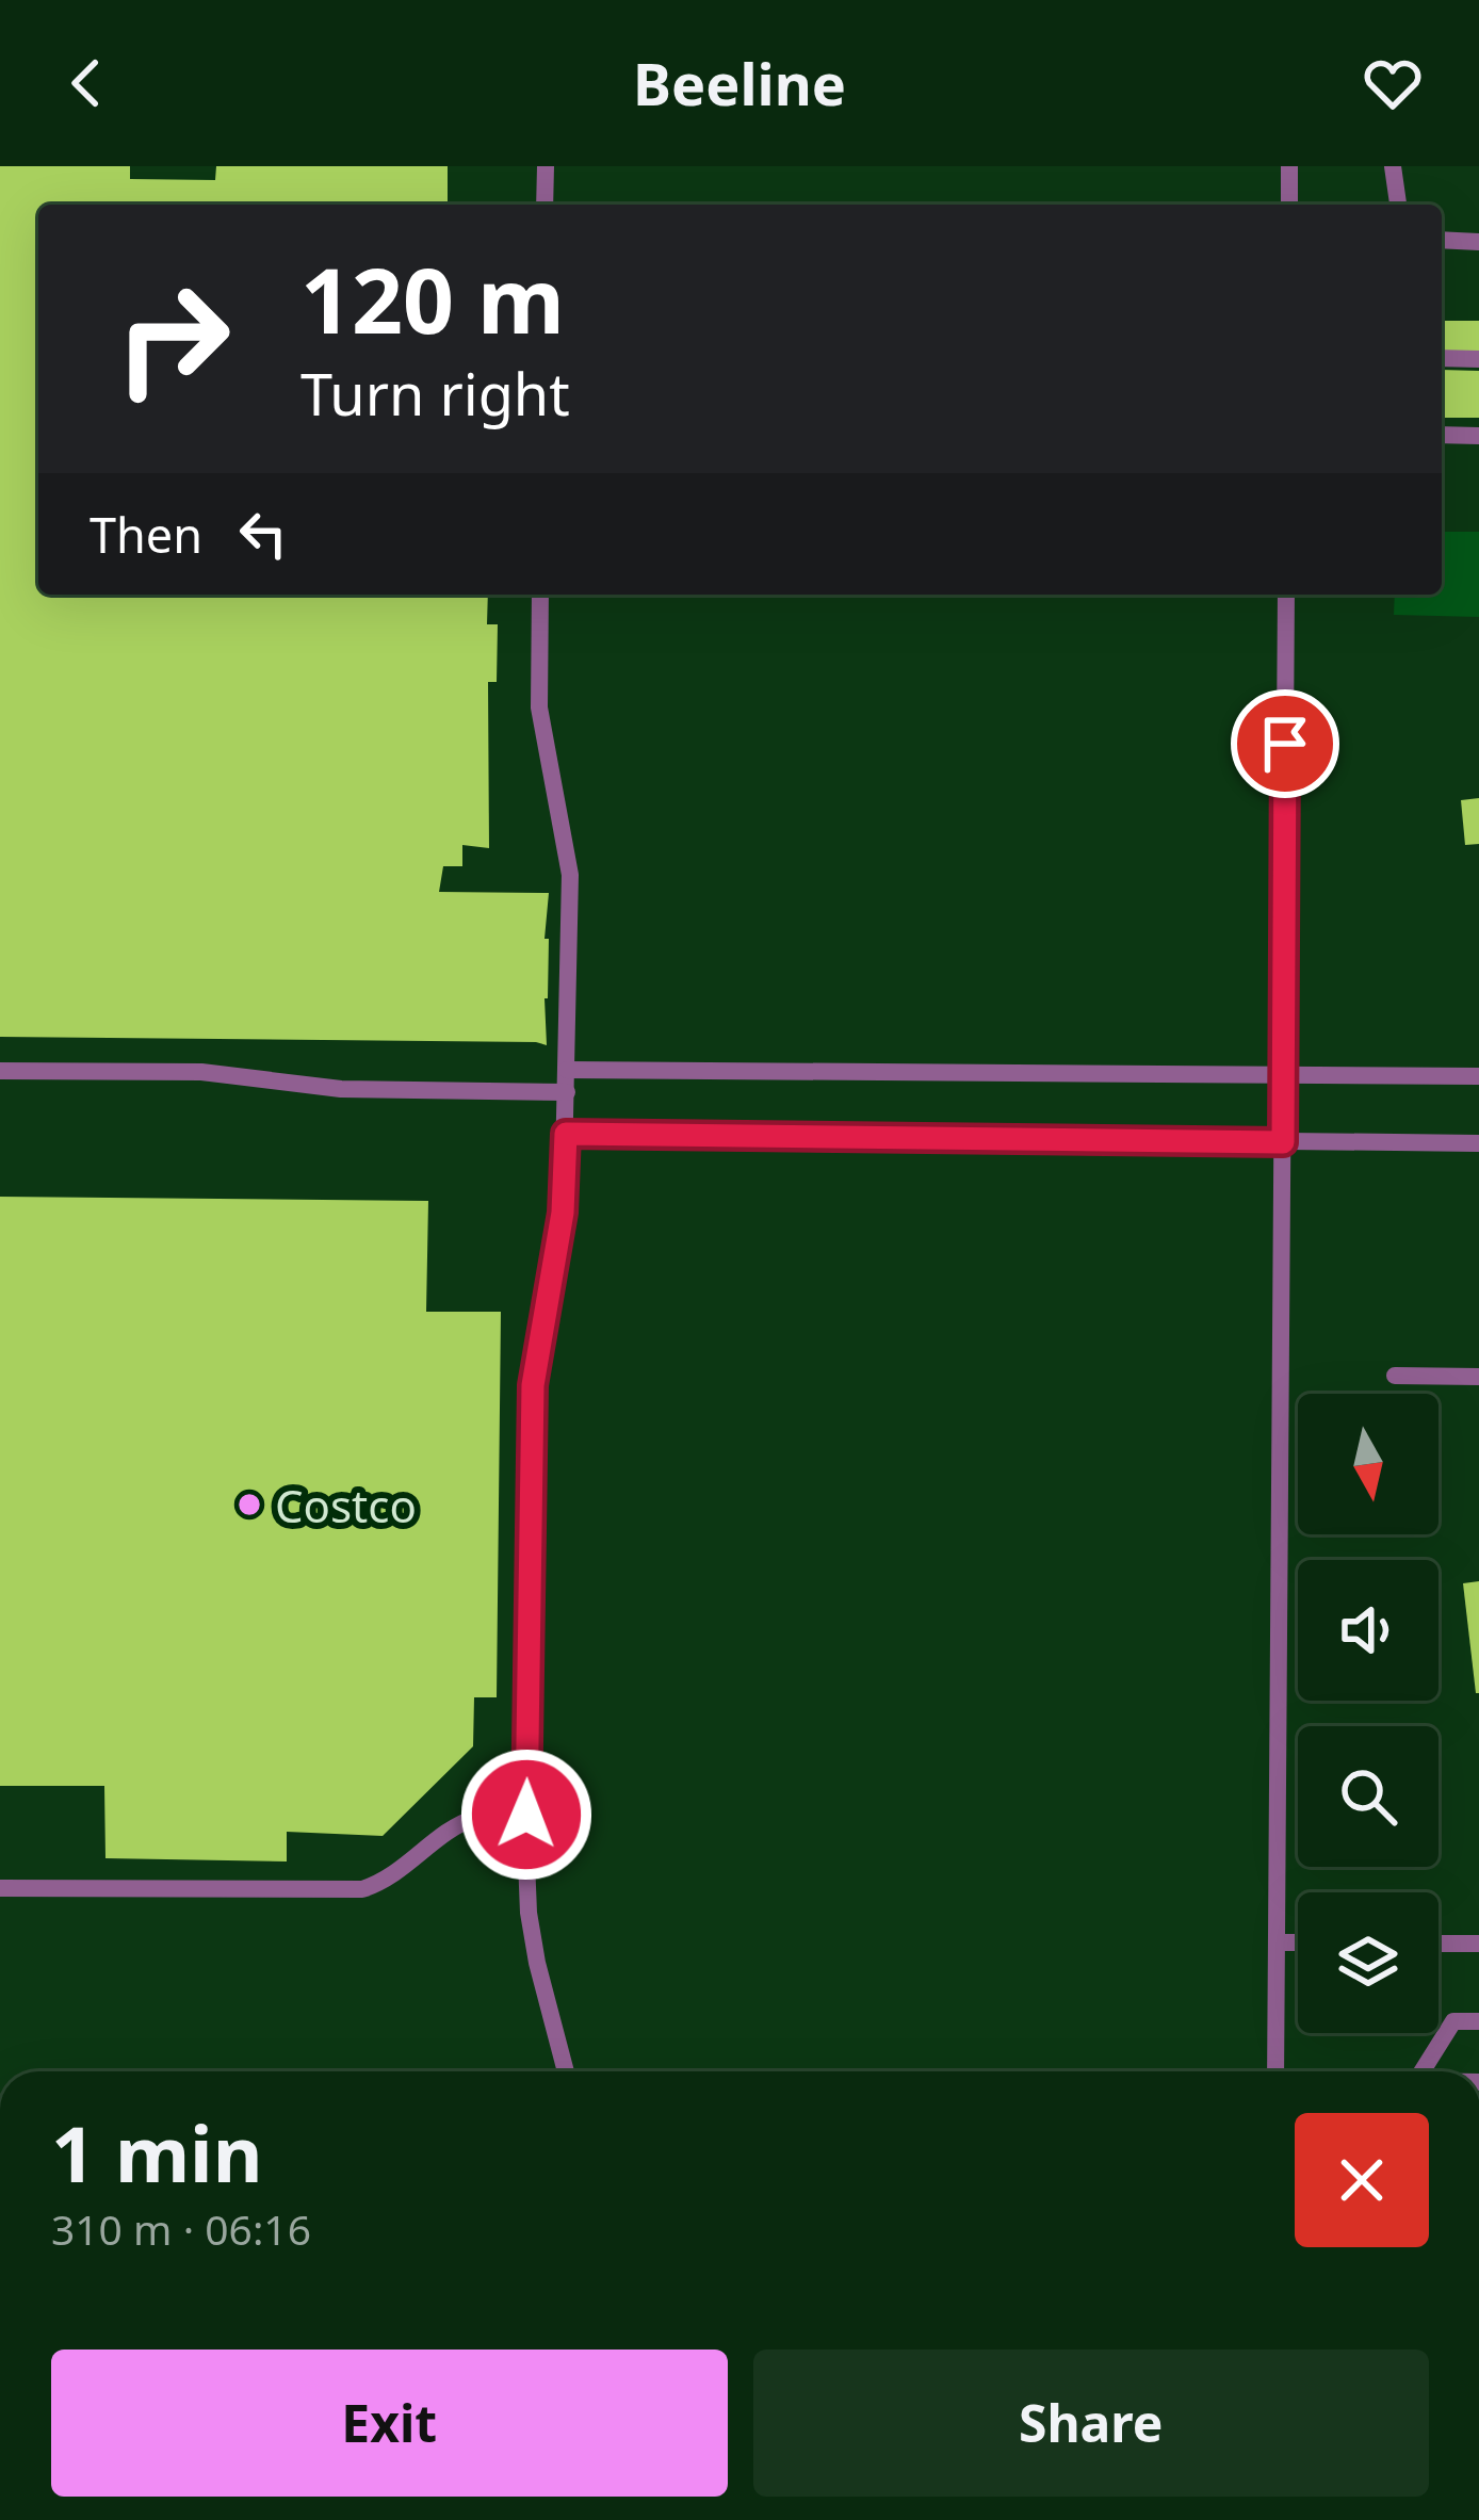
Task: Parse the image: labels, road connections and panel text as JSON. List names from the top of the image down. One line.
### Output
{"places":["Costco"],"north":"bottom","page":{"header":"Beeline","turn":["120 m","Turn right"],"then":"Then","heading":["1 min","310 m · 06:16"],"buttons":["Exit","Share"]}}
